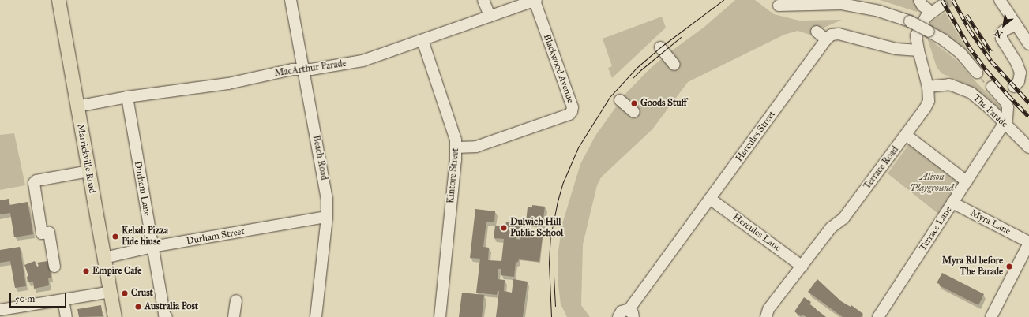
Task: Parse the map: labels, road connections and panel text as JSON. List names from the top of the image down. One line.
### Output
{"streets":{"main road":["Marrickville Road"],"street":["MacArthur Parade","Blackwood Avenue","The Parade","Hercules Street","Beach Road","Terrace Road","Kintore Street","Durham Lane","Myra Lane","Terrace Lane","Hercules Lane","Durham Street"]},"crossings":[["MacArthur Parade","Blackwood Avenue"],["MacArthur Parade","Beach Road"],["MacArthur Parade","Marrickville Road"],["MacArthur Parade","Kintore Street"],["MacArthur Parade","Durham Lane"],["Blackwood Avenue","Kintore Street"],["The Parade","Terrace Road"],["The Parade","Terrace Lane"],["Hercules Street","Hercules Lane"],["Beach Road","Durham Street"],["Marrickville Road","Durham Street"],["Terrace Road","Hercules Lane"],["Durham Lane","Durham Street"],["Myra Lane","Terrace Lane"]],"parks":["Alison Playground"],"places":["Goods Stuff","Dulwich Hill Public School","Kebab Pizza Pide hiuse","Myra Rd before The Parade","Empire Cafe","Crust","Australia Post"],"scale_bar":"50 m","north":"bottom left"}
